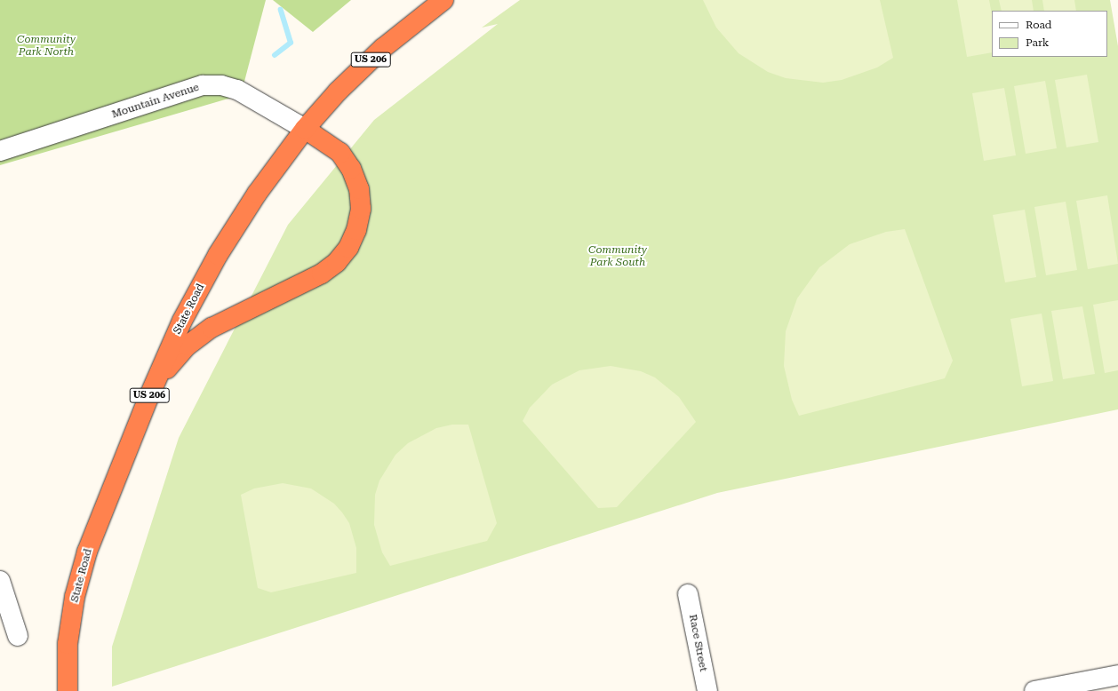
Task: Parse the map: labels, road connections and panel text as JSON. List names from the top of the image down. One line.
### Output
{"streets":{"highway":["US 206","State Road"],"street":["Mountain Avenue","Race Street"]},"crossings":[["Mountain Avenue","State Road"]],"parks":["Community Park North","Community Park South"],"legend":["Road","Park"]}
